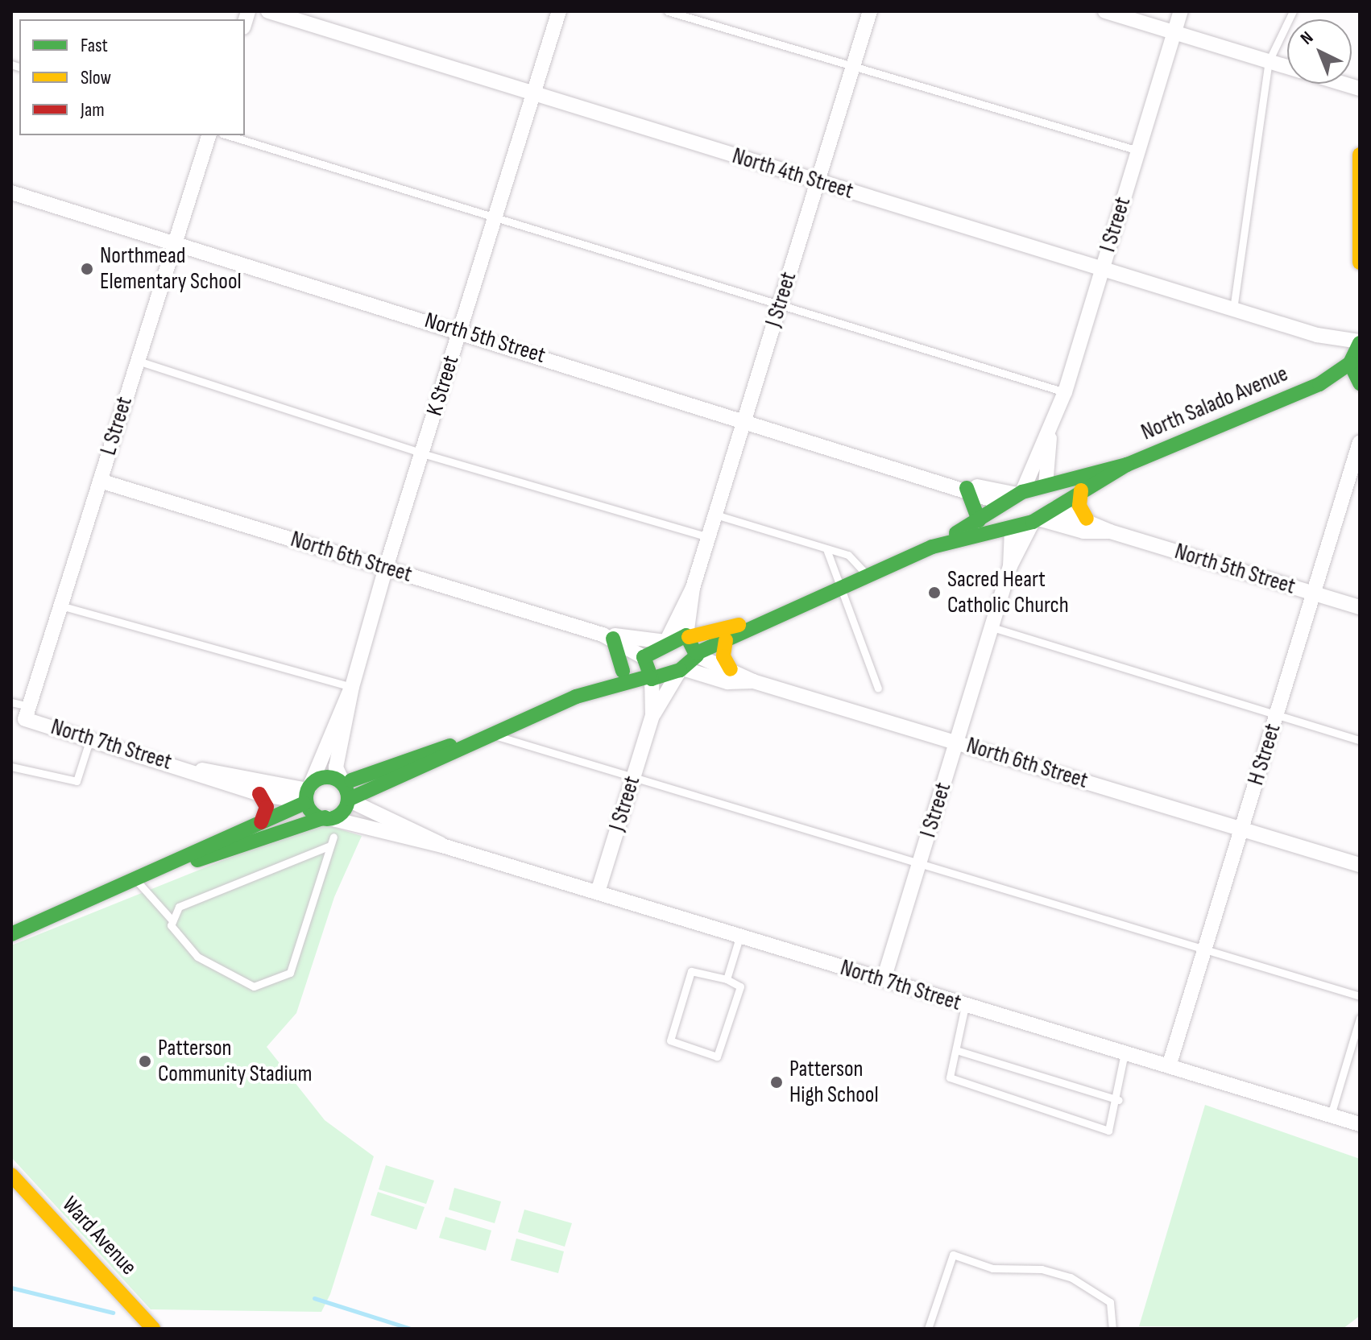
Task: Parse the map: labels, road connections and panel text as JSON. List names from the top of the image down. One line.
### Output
{"streets":{"main road":["North Salado Avenue","Ward Avenue"],"street":["North 4th Street","I Street","J Street","North 5th Street","K Street","L Street","North 6th Street","North 7th Street","H Street"]},"crossings":[["North 4th Street","I Street"],["North 4th Street","J Street"],["North 4th Street","K Street"],["North 4th Street","North Salado Avenue"],["I Street","North 5th Street"],["I Street","North Salado Avenue"],["I Street","North 6th Street"],["I Street","North 7th Street"],["J Street","North 5th Street"],["J Street","North Salado Avenue"],["J Street","North 6th Street"],["J Street","North 7th Street"],["North 5th Street","K Street"],["North 5th Street","North Salado Avenue"],["North 5th Street","L Street"],["North 5th Street","H Street"],["K Street","North Salado Avenue"],["K Street","North 6th Street"],["K Street","North 7th Street"],["North Salado Avenue","North 6th Street"],["North Salado Avenue","North 7th Street"],["L Street","North 6th Street"],["L Street","North 7th Street"],["North 6th Street","H Street"],["North 7th Street","H Street"]],"places":["Northmead Elementary School","Sacred Heart Catholic Church","Patterson Community Stadium","Patterson High School"],"legend":["Fast","Slow","Jam"],"north":"top left"}
